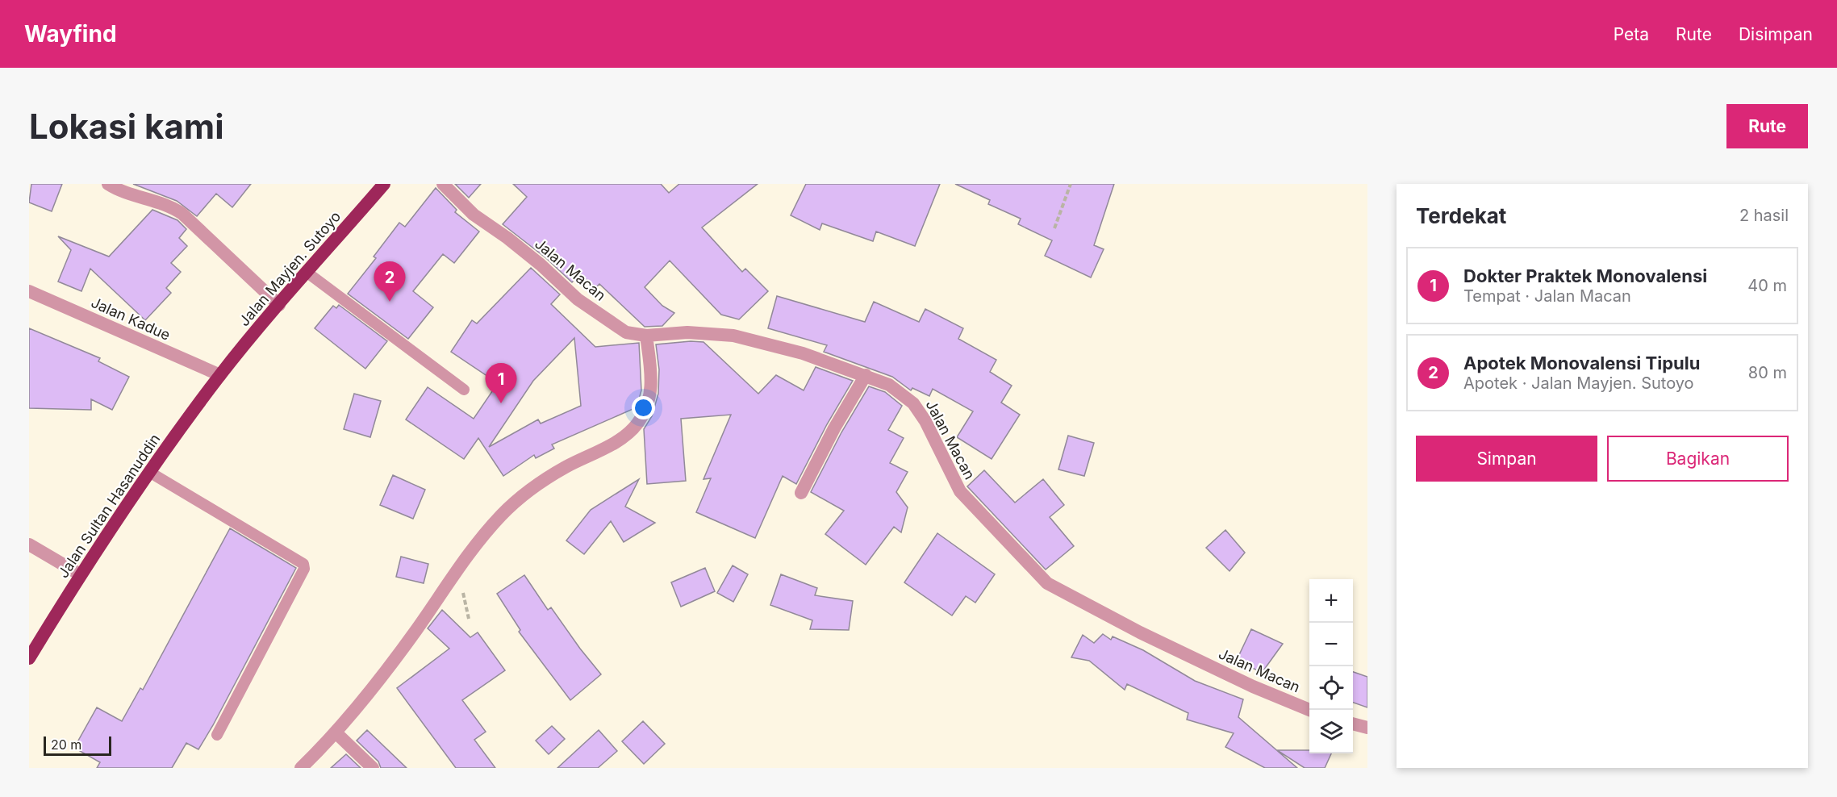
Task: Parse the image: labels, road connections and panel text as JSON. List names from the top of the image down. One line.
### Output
{"streets":{"highway":["Jalan Mayjen. Sutoyo","Jalan Sultan Hasanuddin"],"street":["Jalan Macan","Jalan Kadue"]},"crossings":[["Jalan Mayjen. Sutoyo","Jalan Kadue"],["Jalan Mayjen. Sutoyo","Jalan Sultan Hasanuddin"],["Jalan Kadue","Jalan Sultan Hasanuddin"]],"scale_bar":"20 m","page":{"header":"Wayfind","nav":["Peta","Rute","Disimpan"],"buttons":["Rute",["Simpan","Bagikan"]],"title":"Lokasi kami","heading":["Terdekat","2 hasil"],"list":[{"mark":"1","name":"Dokter Praktek Monovalensi","note":"Tempat · Jalan Macan","value":"40 m"},{"mark":"2","name":"Apotek Monovalensi Tipulu","note":"Apotek · Jalan Mayjen. Sutoyo","value":"80 m"}],"pins":["2","1"],"map_buttons":["+","−"],"scale":"20 m"}}
